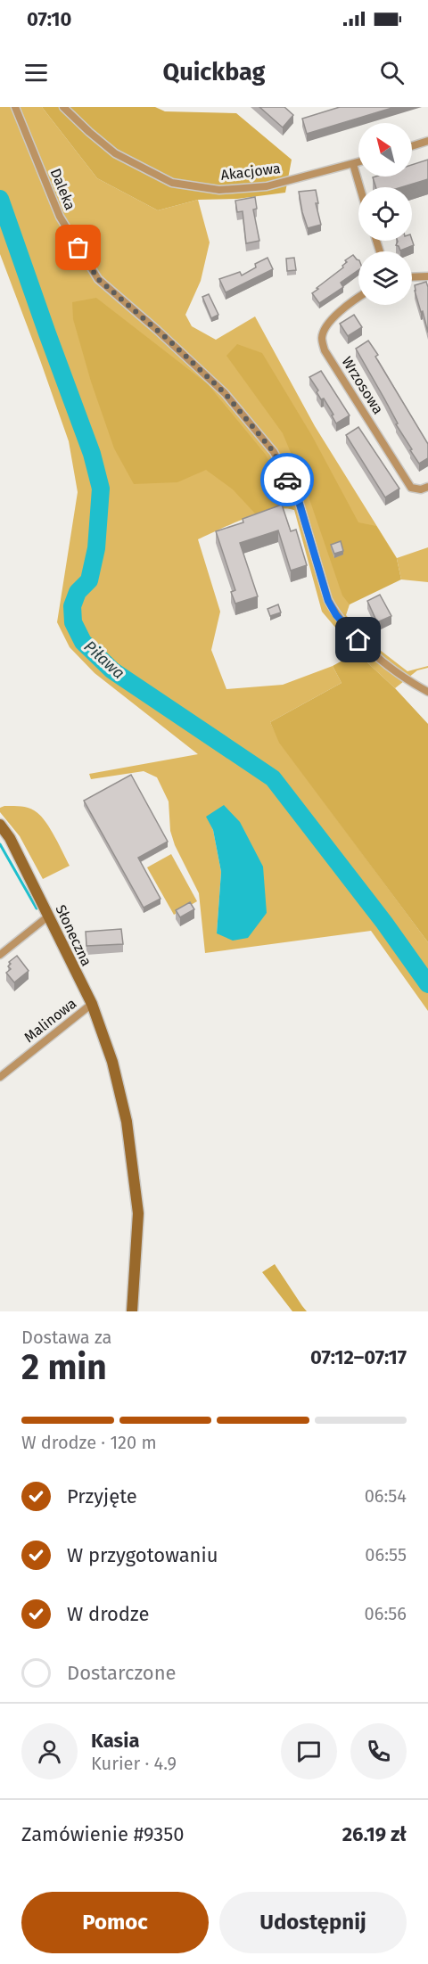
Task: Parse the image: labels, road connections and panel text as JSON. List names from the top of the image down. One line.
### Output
{"streets":{"street":["Akacjowa","Daleka","Wrzosowa","Słoneczna","Malinowa"]},"crossings":[["Słoneczna","Malinowa"]],"water":["Piława"],"north":"top left","page":{"status":"07:10","header":"Quickbag","heading":["2 min","Dostawa za","07:12–07:17"],"panel":["Kasia","Kurier · 4.9","Zamówienie #9350","26.19 zł"],"bar":"W drodze · 120 m","list":[["Przyjęte","06:54"],["W przygotowaniu","06:55"],["W drodze","06:56"],"Dostarczone"],"buttons":["Pomoc","Udostępnij"]}}
